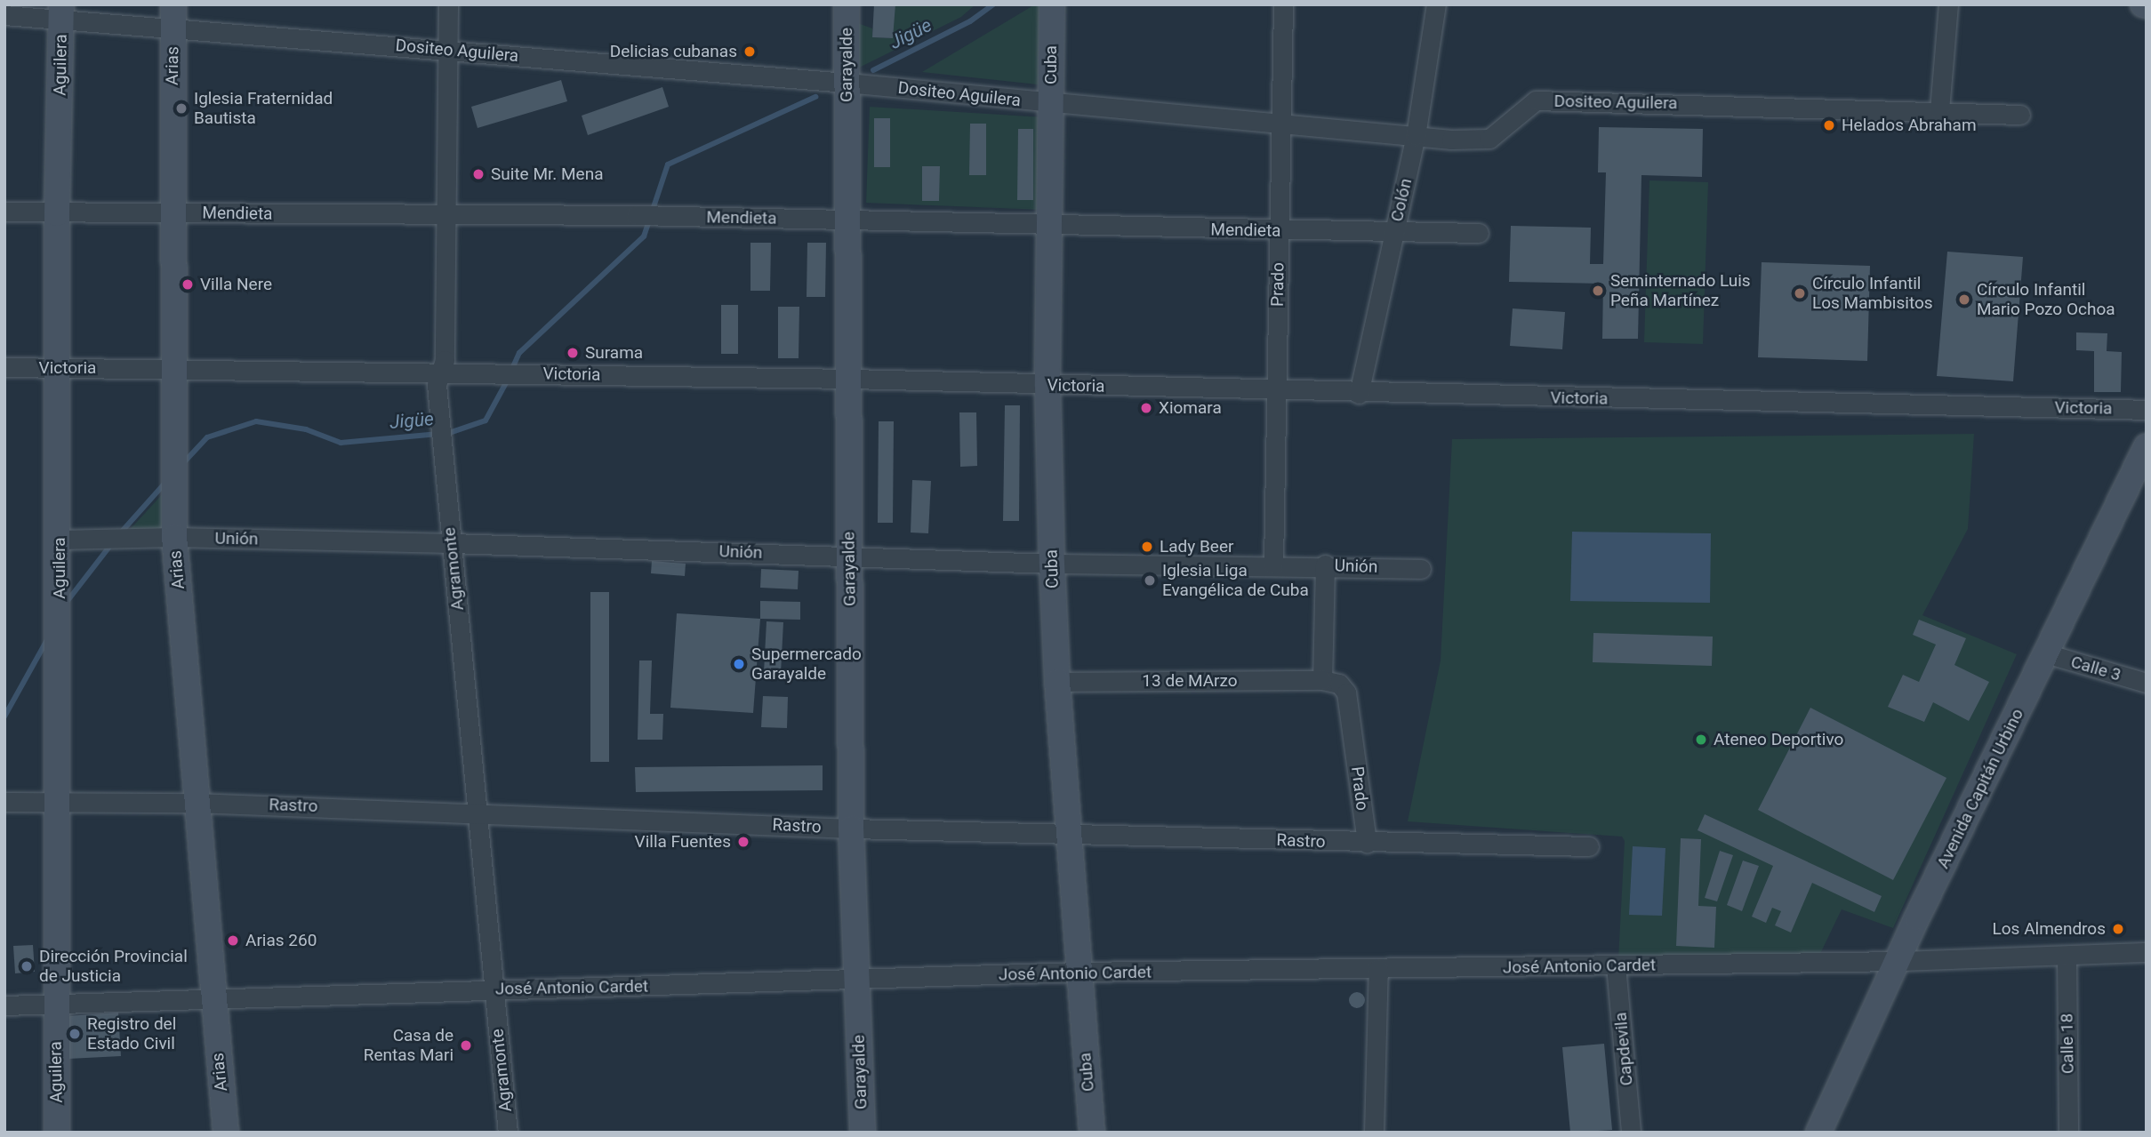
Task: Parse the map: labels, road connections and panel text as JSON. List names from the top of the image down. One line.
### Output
{"streets":{"street":["Dositeo Aguilera","Aguilera","Garayalde","Cuba","Arias","Colón","Mendieta","Prado","Victoria","Unión","Agramonte","Calle 3","13 de MArzo","Avenida Capitán Urbino","Rastro","José Antonio Cardet","Calle 18","Capdevila"]},"crossings":[["Dositeo Aguilera","Aguilera"],["Dositeo Aguilera","Garayalde"],["Dositeo Aguilera","Cuba"],["Dositeo Aguilera","Arias"],["Dositeo Aguilera","Colón"],["Dositeo Aguilera","Prado"],["Dositeo Aguilera","Agramonte"],["Aguilera","Mendieta"],["Aguilera","Victoria"],["Aguilera","Unión"],["Aguilera","Rastro"],["Aguilera","José Antonio Cardet"],["Garayalde","Mendieta"],["Garayalde","Victoria"],["Garayalde","Unión"],["Garayalde","Rastro"],["Garayalde","José Antonio Cardet"],["Cuba","Mendieta"],["Cuba","Victoria"],["Cuba","Unión"],["Cuba","13 de MArzo"],["Cuba","Rastro"],["Cuba","José Antonio Cardet"],["Arias","Mendieta"],["Arias","Victoria"],["Arias","Unión"],["Arias","Rastro"],["Arias","José Antonio Cardet"],["Colón","Mendieta"],["Colón","Victoria"],["Mendieta","Prado"],["Mendieta","Agramonte"],["Prado","Victoria"],["Prado","Unión"],["Prado","13 de MArzo"],["Prado","Rastro"],["Victoria","Agramonte"],["Unión","Agramonte"],["Agramonte","Rastro"],["Agramonte","José Antonio Cardet"],["Calle 3","Avenida Capitán Urbino"],["Avenida Capitán Urbino","José Antonio Cardet"],["José Antonio Cardet","Calle 18"],["José Antonio Cardet","Capdevila"]],"water":["Jigüe"],"places":["Delicias cubanas","Iglesia Fraternidad Bautista","Helados Abraham","Suite Mr. Mena","Villa Nere","Seminternado Luis Peña Martínez","Círculo Infantil Los Mambisitos","Círculo Infantil Mario Pozo Ochoa","Surama","Xiomara","Lady Beer","Iglesia Liga Evangélica de Cuba","Supermercado Garayalde","Ateneo Deportivo","Villa Fuentes","Los Almendros","Arias 260","Dirección Provincial de Justicia","Registro del Estado Civil","Casa de Rentas Mari"]}
